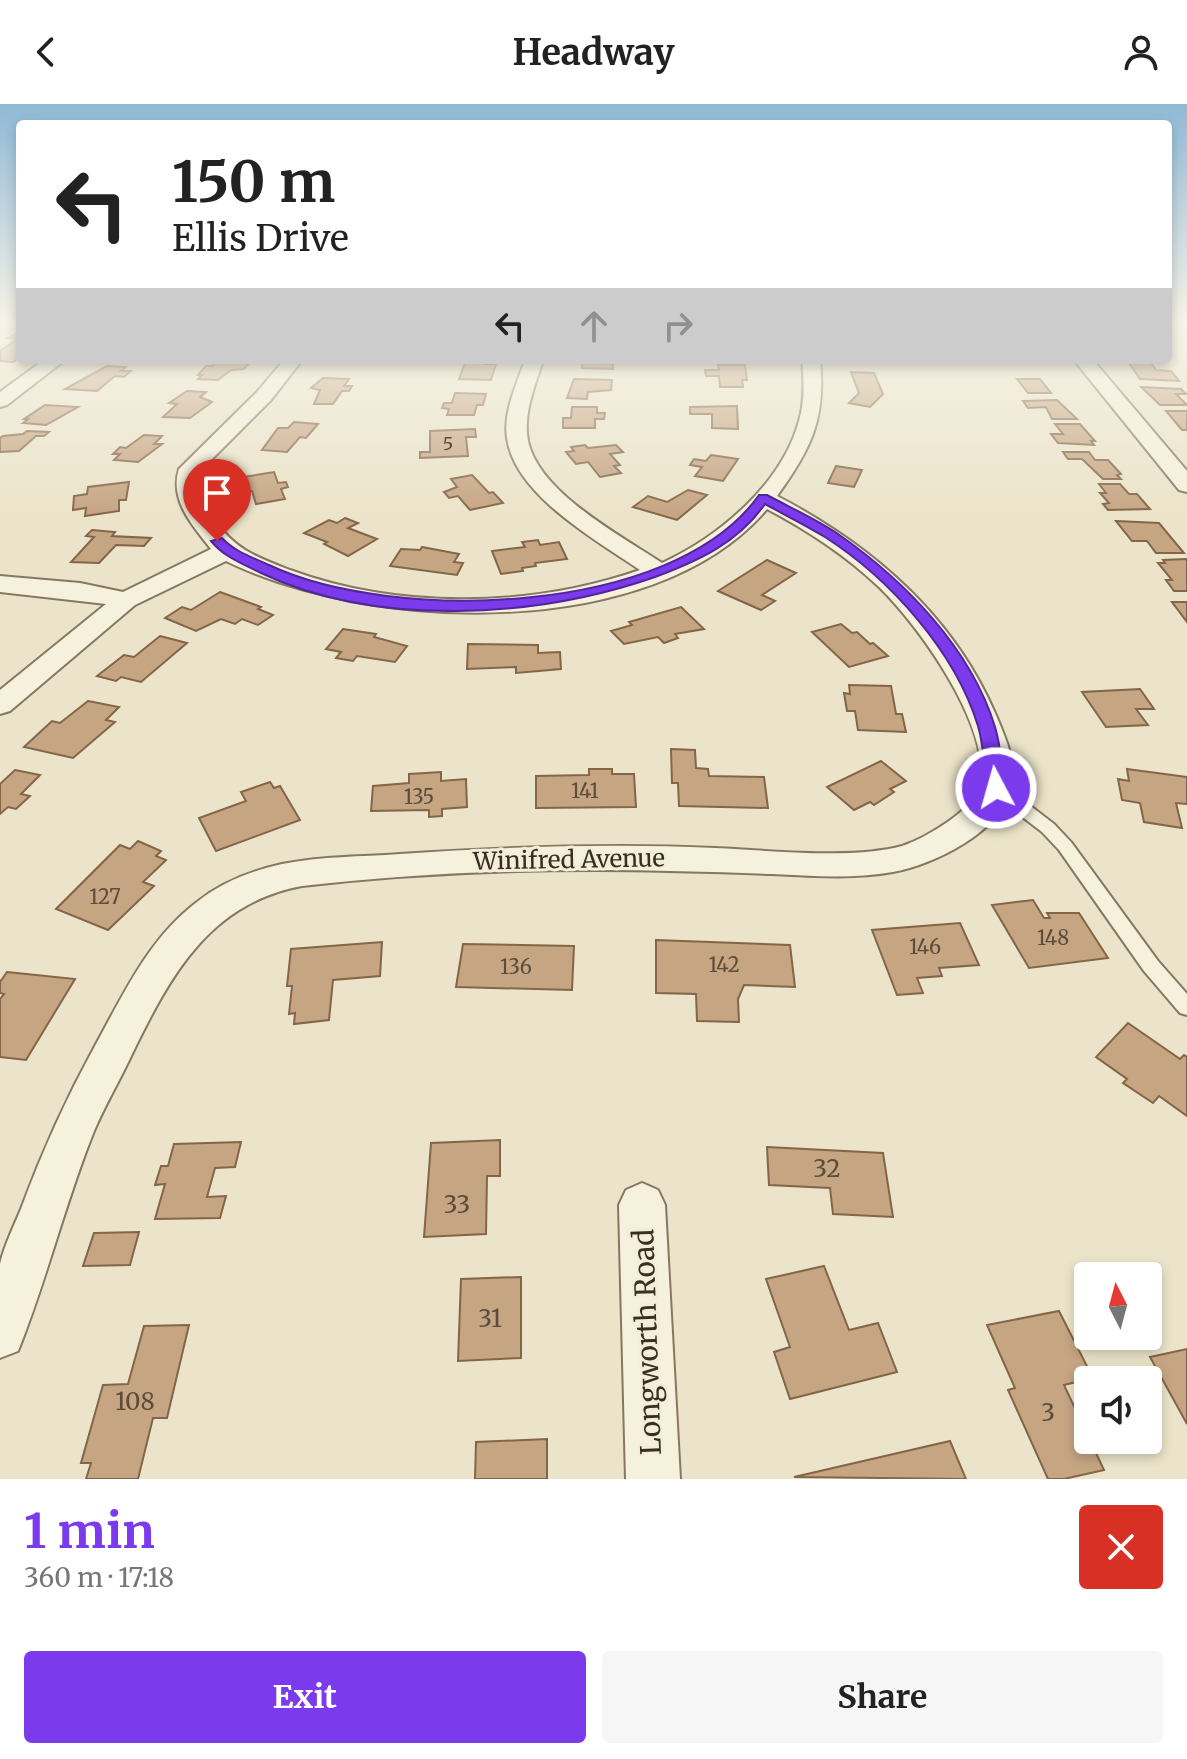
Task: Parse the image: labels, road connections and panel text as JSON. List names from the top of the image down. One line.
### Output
{"streets":{"street":["Winifred Avenue","Longworth Road"]},"house_numbers":["5","141","135","127","148","146","142","136","32","33","31","108","3"],"north":"top","page":{"header":"Headway","turn":["150 m","Ellis Drive"],"heading":["1 min","360 m · 17:18"],"buttons":["Exit","Share"]}}
